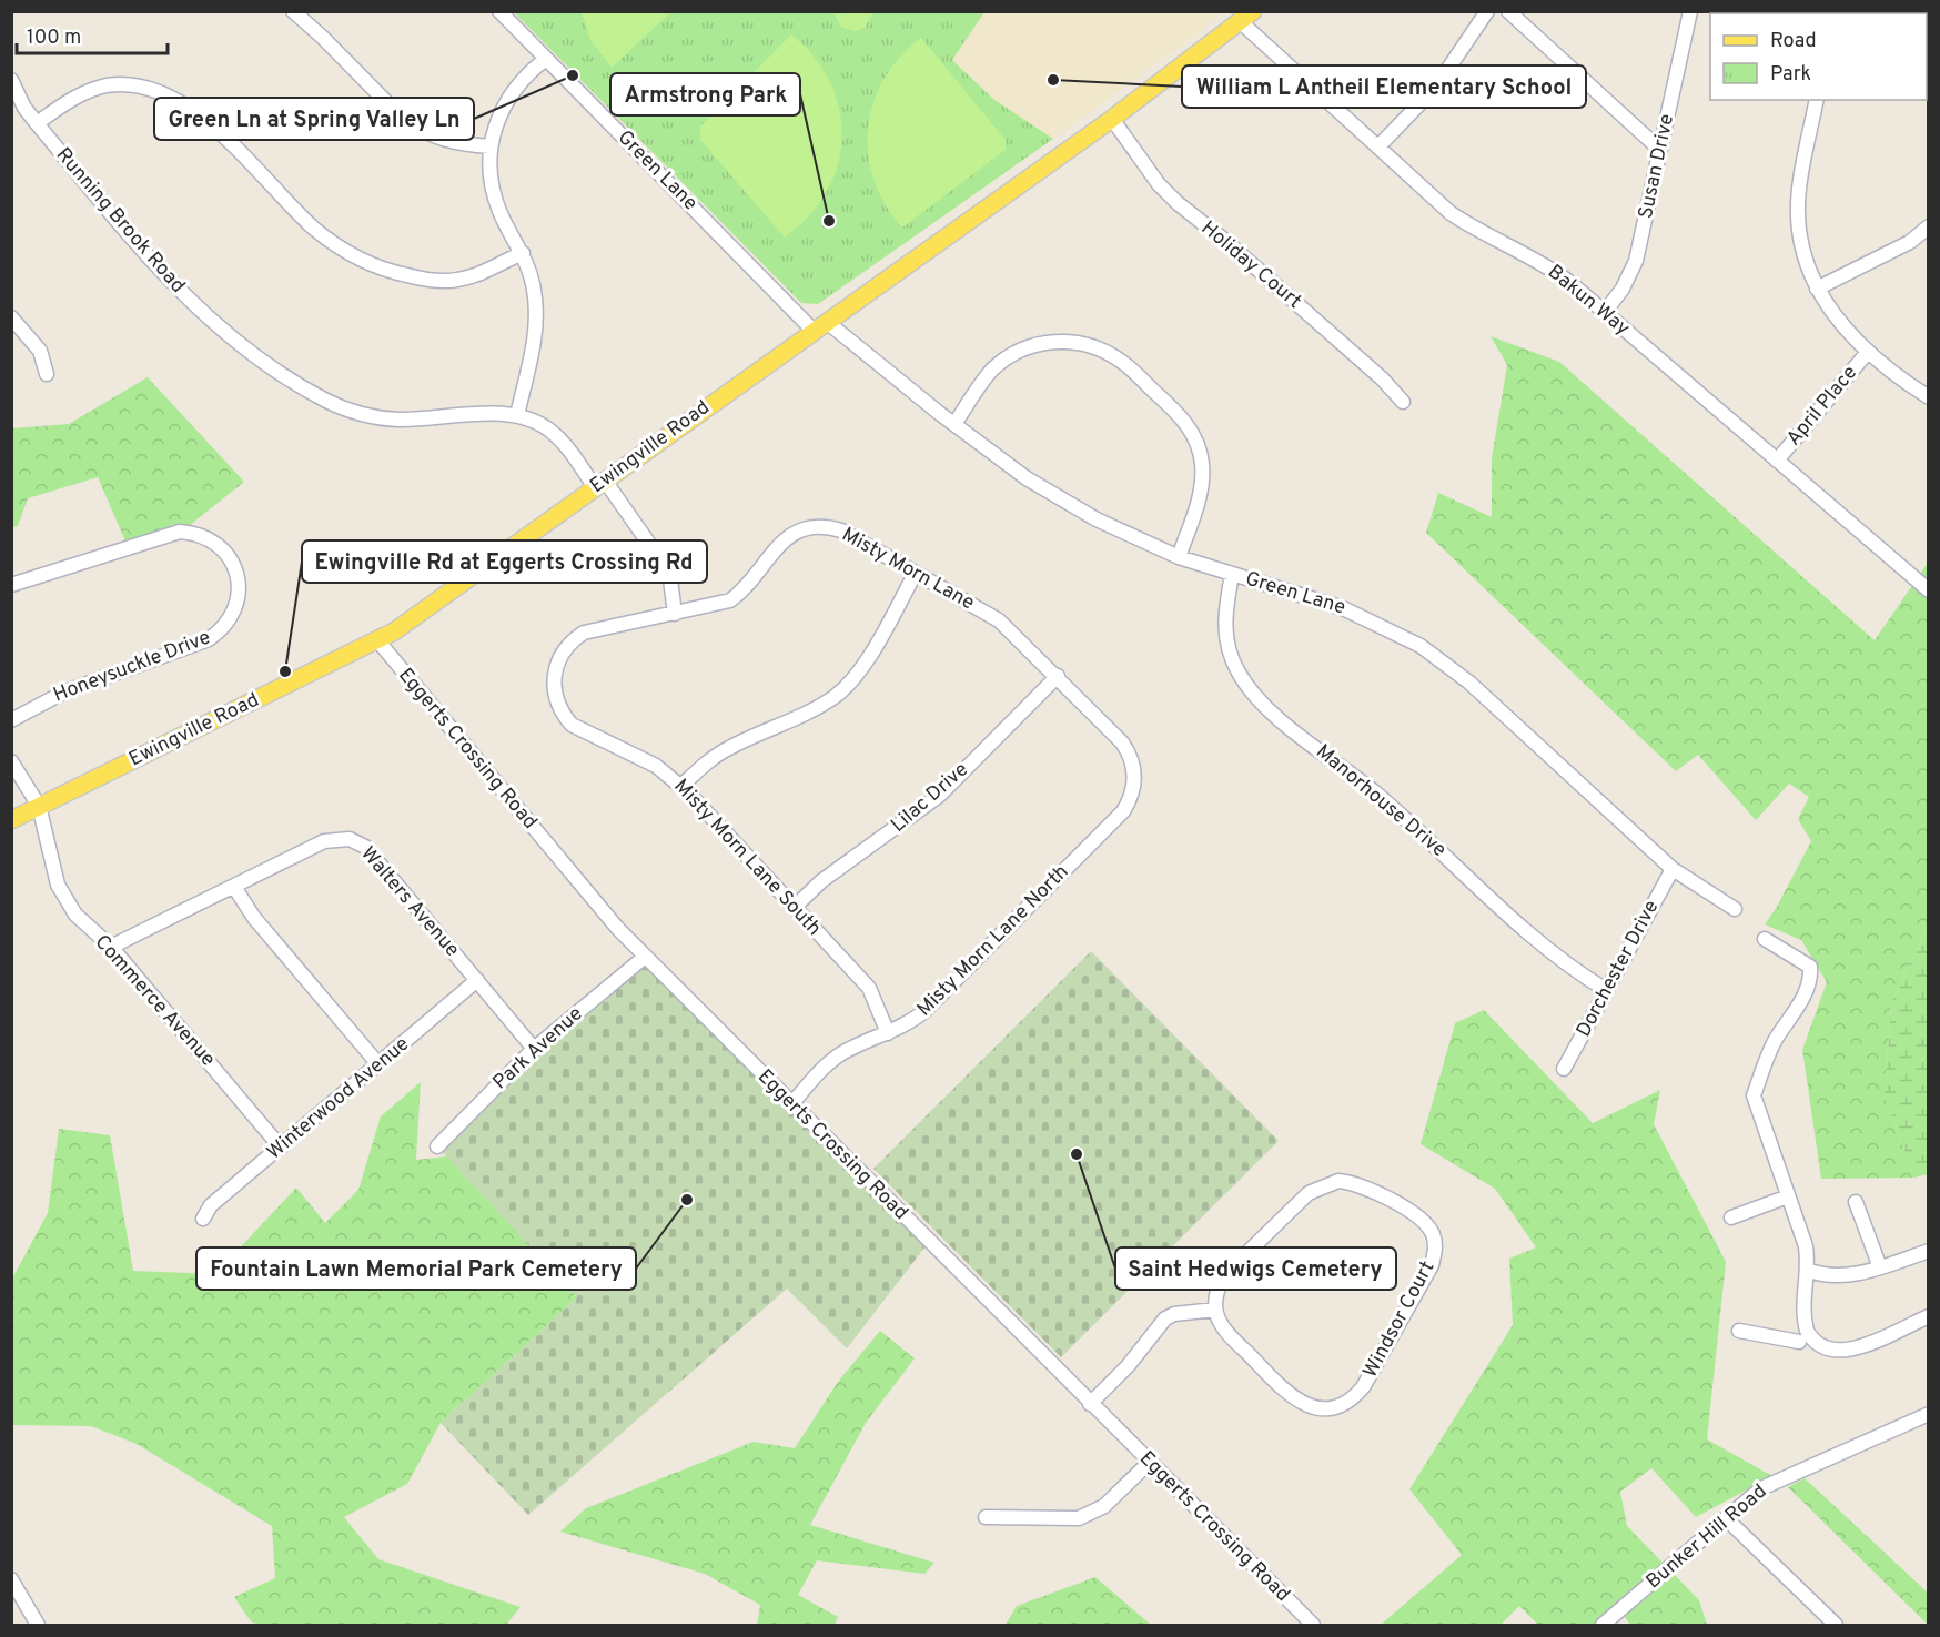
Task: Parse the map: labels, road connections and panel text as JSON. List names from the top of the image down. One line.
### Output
{"streets":{"main road":["Ewingville Road"],"street":["Susan Drive","Green Lane","Running Brook Road","Holiday Court","Bakun Way","April Place","Misty Morn Lane","Honeysuckle Drive","Eggerts Crossing Road","Lilac Drive","Manorhouse Drive","Misty Morn Lane South","Walters Avenue","Misty Morn Lane North","Dorchester Drive","Commerce Avenue","Park Avenue","Winterwood Avenue","Windsor Court","Bunker Hill Road"]},"crossings":[["Susan Drive","Bakun Way"],["Green Lane","Ewingville Road"],["Green Lane","Manorhouse Drive"],["Green Lane","Dorchester Drive"],["Running Brook Road","Ewingville Road"],["Running Brook Road","Misty Morn Lane"],["Holiday Court","Ewingville Road"],["Bakun Way","April Place"],["Bakun Way","Ewingville Road"],["Ewingville Road","Eggerts Crossing Road"],["Ewingville Road","Commerce Avenue"],["Misty Morn Lane","Lilac Drive"],["Misty Morn Lane","Misty Morn Lane South"],["Misty Morn Lane","Misty Morn Lane North"],["Eggerts Crossing Road","Misty Morn Lane North"],["Eggerts Crossing Road","Park Avenue"],["Lilac Drive","Misty Morn Lane South"],["Manorhouse Drive","Dorchester Drive"],["Misty Morn Lane South","Misty Morn Lane North"],["Walters Avenue","Commerce Avenue"],["Walters Avenue","Park Avenue"],["Walters Avenue","Winterwood Avenue"],["Commerce Avenue","Winterwood Avenue"]],"places":["Green Ln at Spring Valley Ln","William L Antheil Elementary School","Armstrong Park","Ewingville Rd at Eggerts Crossing Rd","Saint Hedwigs Cemetery","Fountain Lawn Memorial Park Cemetery"],"legend":["Road","Park"],"scale_bar":"100 m"}
